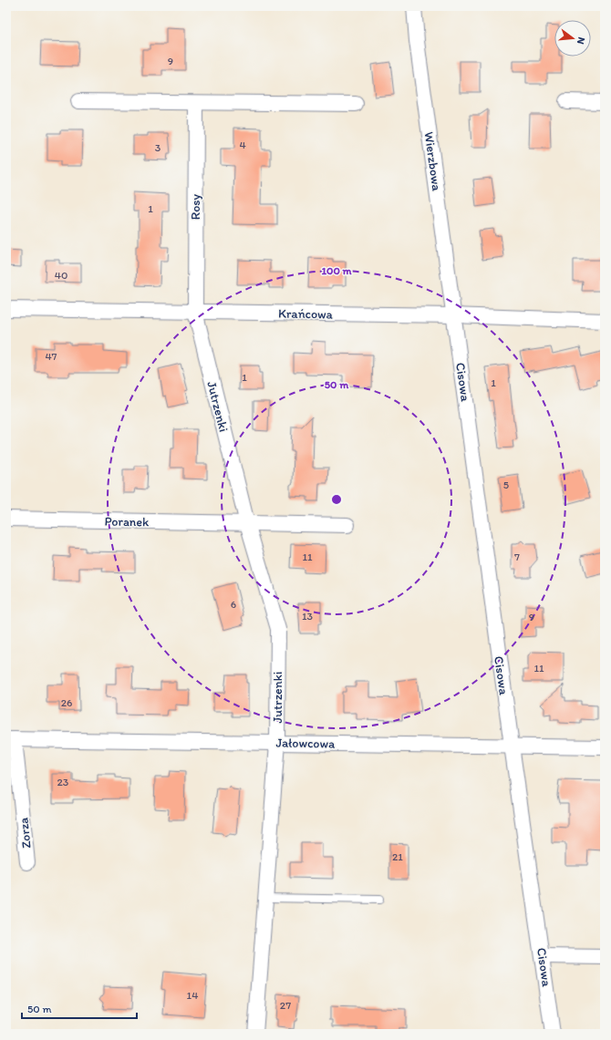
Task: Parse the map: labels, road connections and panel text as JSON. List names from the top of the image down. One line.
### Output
{"streets":{"street":["Wierzbowa","Rosy","Krańcowa","Cisowa","Jutrzenki","Poranek","Jałowcowa","Zorza"]},"crossings":[["Wierzbowa","Krańcowa"],["Wierzbowa","Cisowa"],["Rosy","Krańcowa"],["Rosy","Jutrzenki"],["Krańcowa","Cisowa"],["Krańcowa","Jutrzenki"],["Cisowa","Jałowcowa"],["Jutrzenki","Poranek"],["Jutrzenki","Jałowcowa"],["Jałowcowa","Zorza"]],"house_numbers":["9","4","3","1","40","47","1","1","5","11","7","6","13","9","11","26","23","21","14","27"],"scale_bar":"50 m","north":"right","rings":["100 m","50 m"]}
